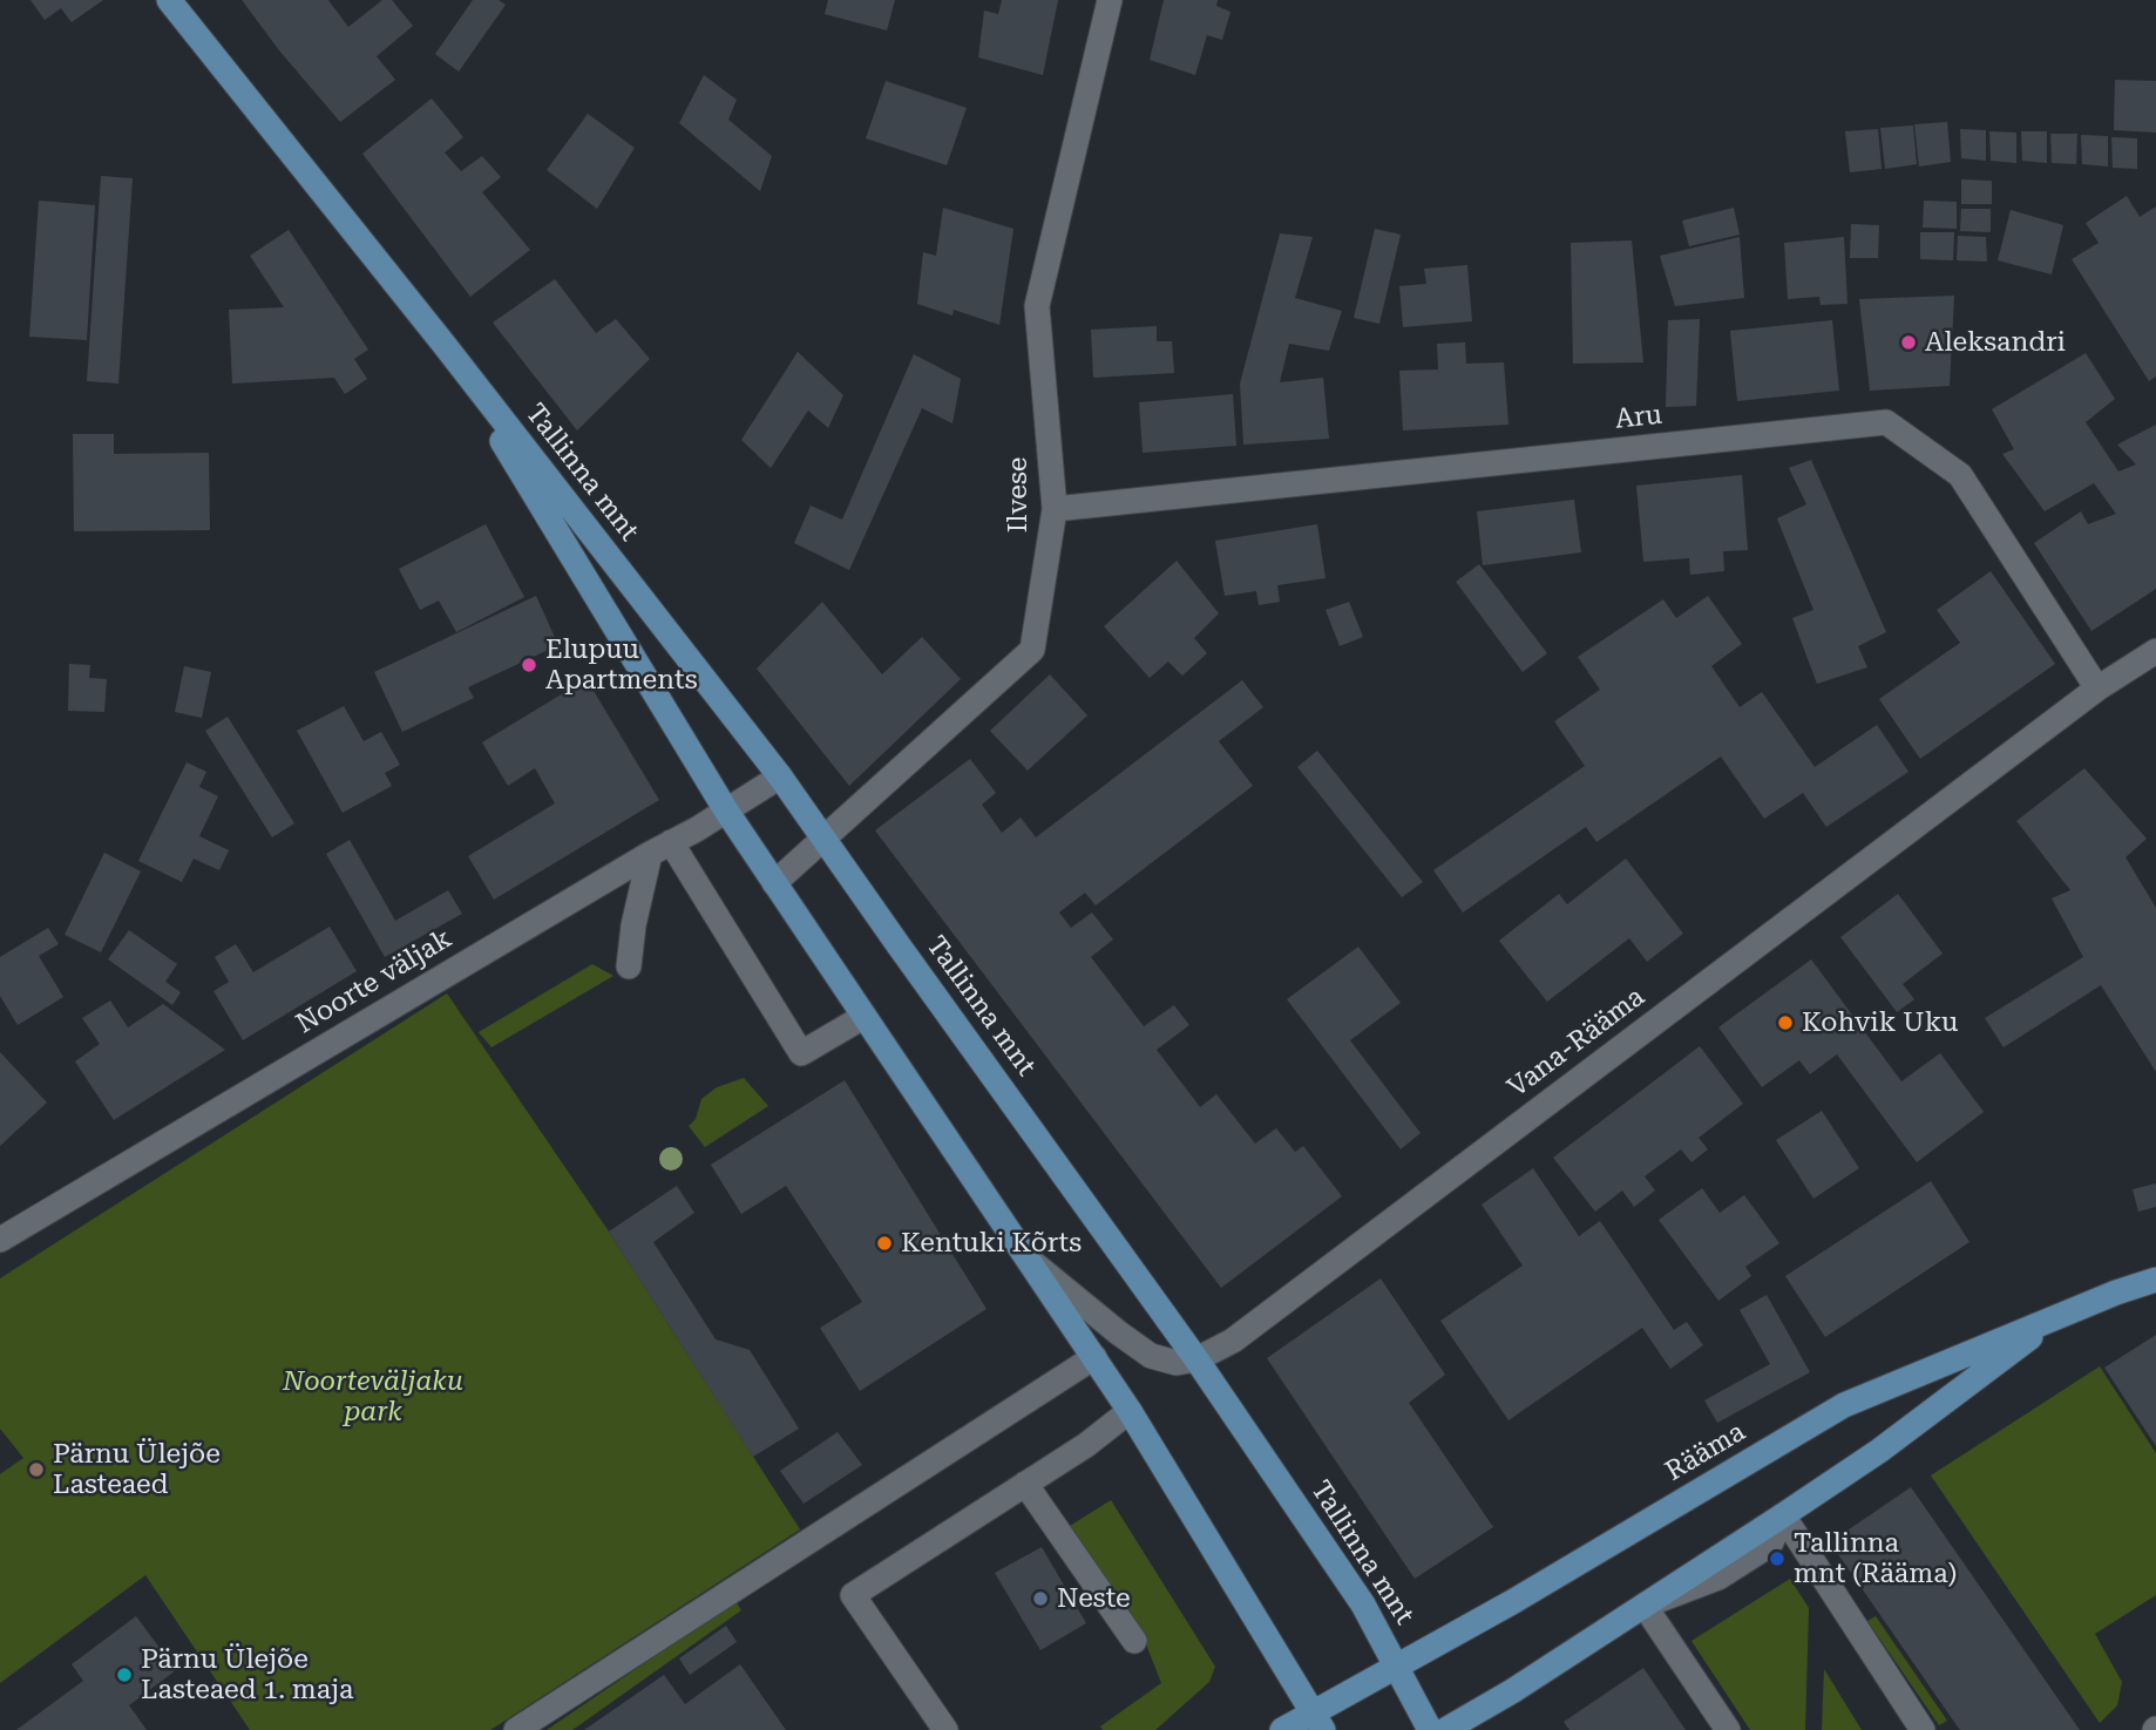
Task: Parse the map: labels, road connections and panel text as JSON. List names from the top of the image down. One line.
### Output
{"streets":{"main road":["Tallinna mnt","Rääma"],"street":["Aru","Ilvese","Noorte väljak","Vana-Rääma"]},"crossings":[["Aru","Ilvese"],["Aru","Vana-Rääma"],["Tallinna mnt","Ilvese"],["Tallinna mnt","Noorte väljak"],["Tallinna mnt","Vana-Rääma"],["Tallinna mnt","Rääma"]],"parks":["Noorteväljaku park"],"places":["Aleksandri","Elupuu Apartments","Kohvik Uku","Kentuki Kõrts","Pärnu Ülejõe Lasteaed","Tallinna mnt (Rääma)","Neste","Pärnu Ülejõe Lasteaed 1. maja"]}
